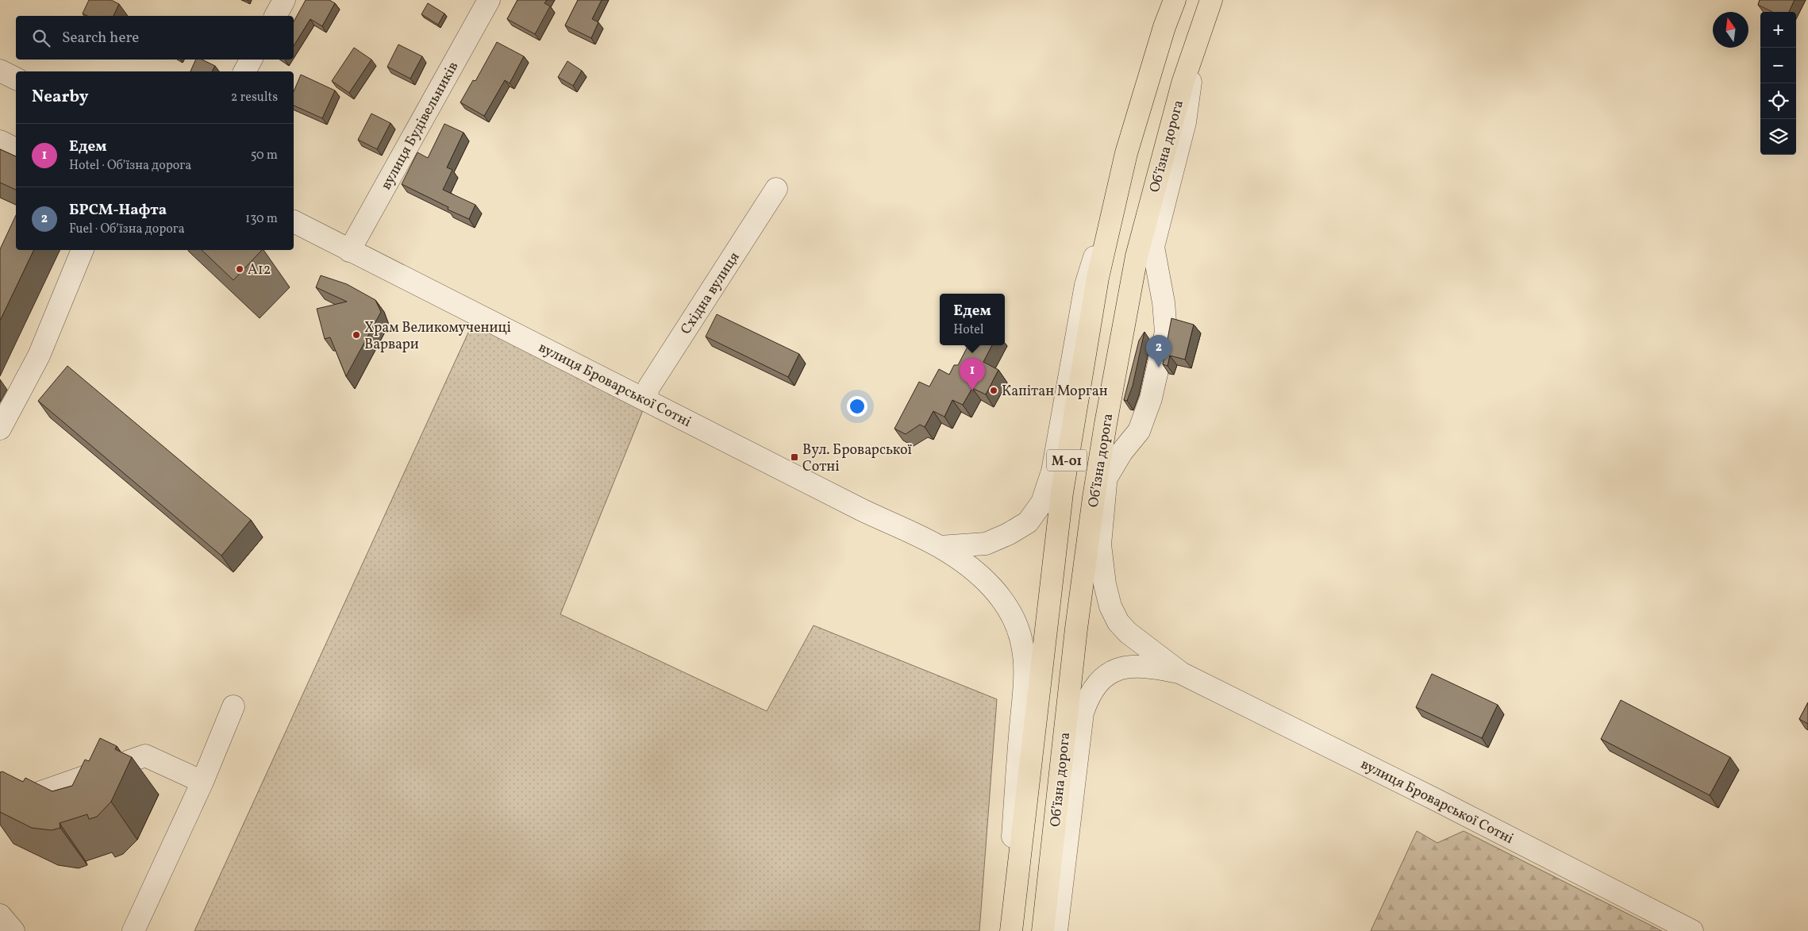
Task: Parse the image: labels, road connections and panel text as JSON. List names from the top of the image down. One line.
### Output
{"streets":{"highway":["Обʼїзна дорога","М-01"],"street":["вулиця Будівельників","Східна вулиця","вулиця Броварської Сотні"]},"crossings":[["вулиця Будівельників","вулиця Броварської Сотні"],["Обʼїзна дорога","вулиця Броварської Сотні"],["Східна вулиця","вулиця Броварської Сотні"]],"places":{"other":["А12","Храм Великомучениці Варвари","Капітан Морган"],"transit":["Вул. Броварської Cотні"]},"north":"top","page":{"map_buttons":["+","−"],"search":"Search here","heading":["Nearby","2 results"],"list":[{"mark":"1","name":"Едем","note":"Hotel · Обʼїзна дорога","value":"50 m"},{"mark":"2","name":"БРСМ-Нафта","note":"Fuel · Обʼїзна дорога","value":"130 m"}],"popup":["Едем","Hotel"],"pins":["2","1"]}}
